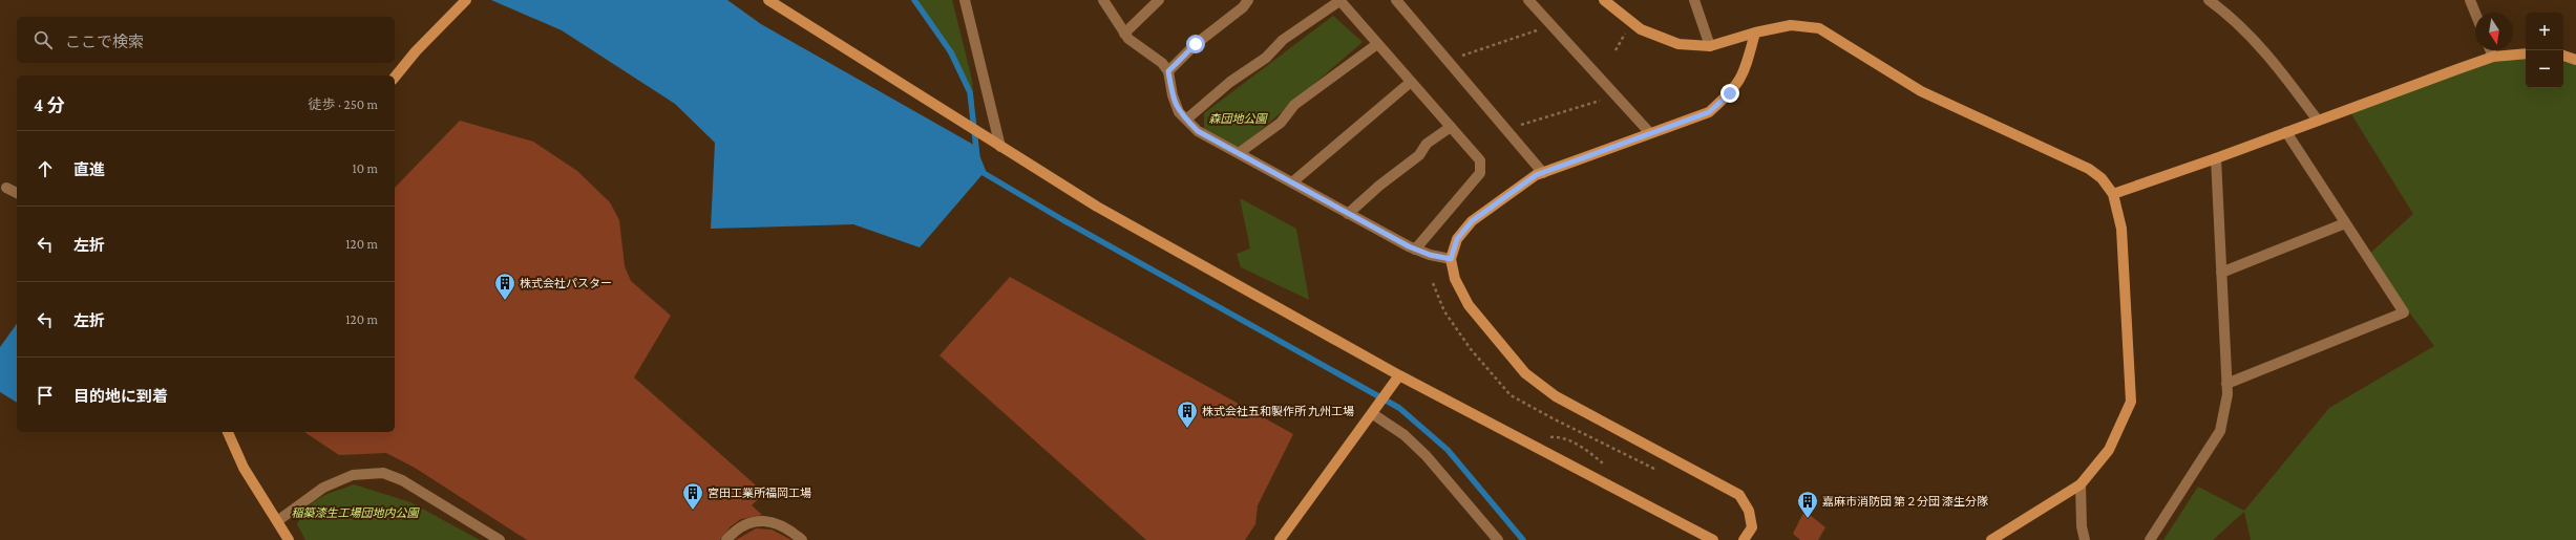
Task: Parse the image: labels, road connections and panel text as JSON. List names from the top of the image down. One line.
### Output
{"parks":["森団地公園","稲築漆生工場団地内公園"],"places":{"building":["株式会社パスター","株式会社五和製作所 九州工場","宮田工業所福岡工場","嘉麻市消防団 第２分団 漆生分隊"]},"north":"bottom","page":{"map_buttons":["+","−"],"search":"ここで検索","heading":["4 分","徒歩 · 250 m"],"list":[["直進","10 m"],["左折","120 m"],["左折","120 m"],"目的地に到着"]}}
